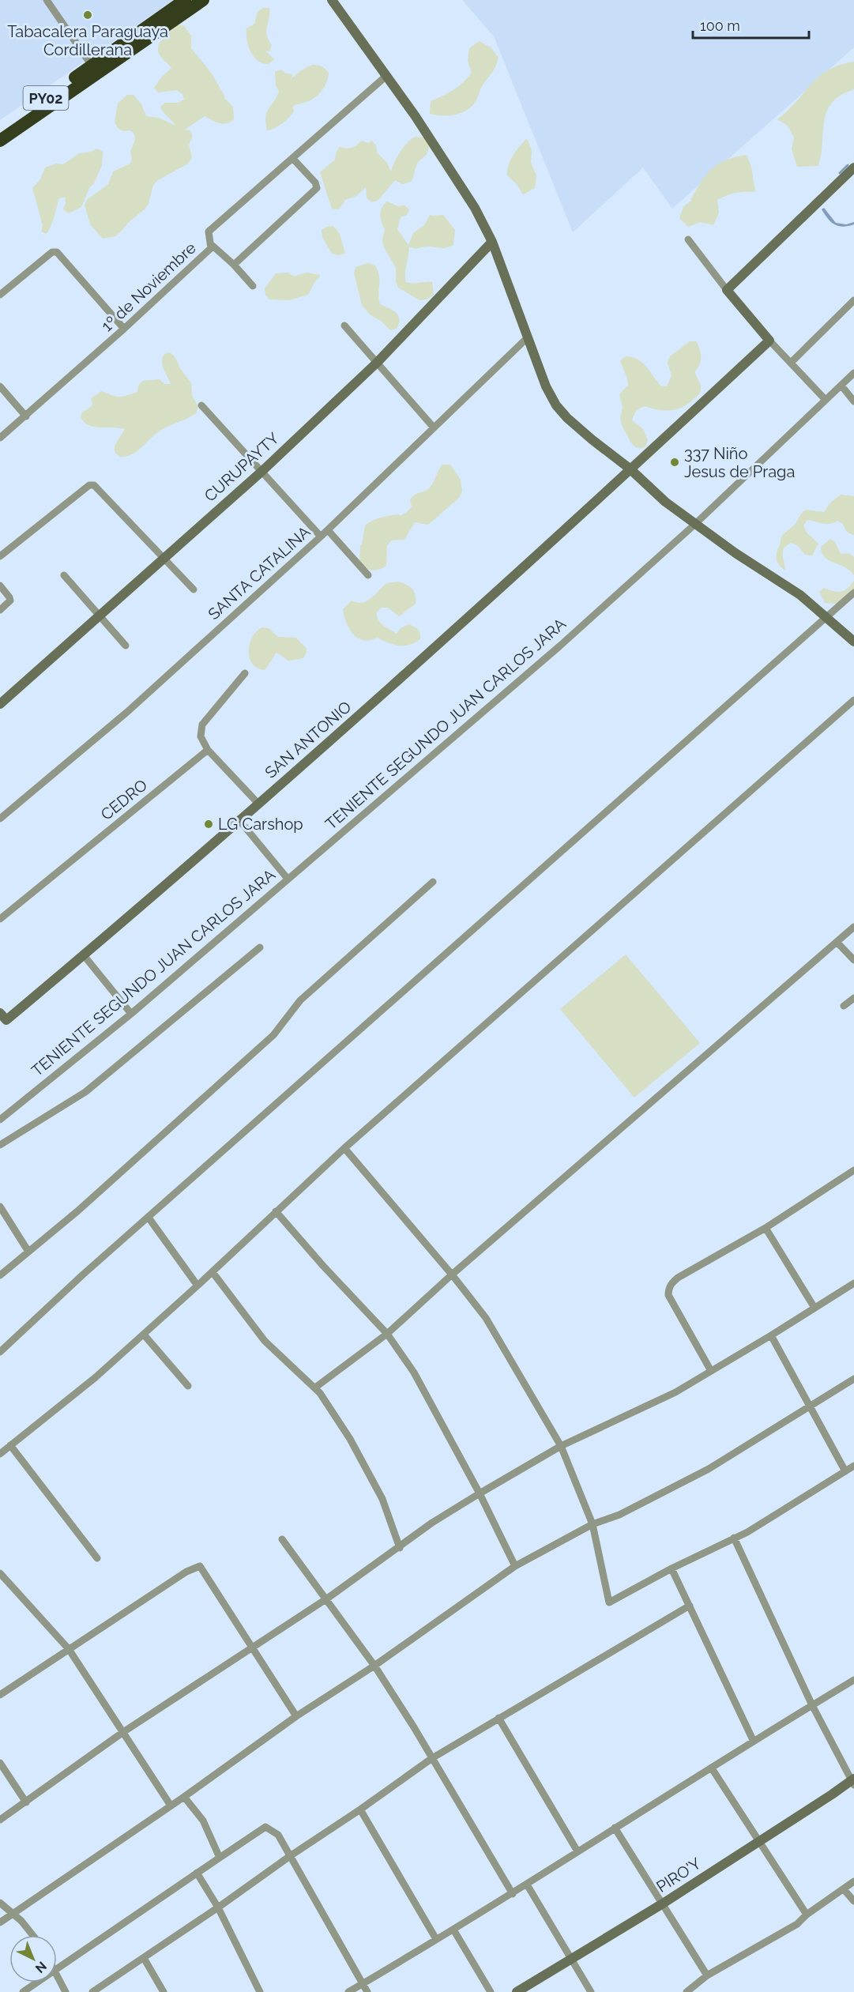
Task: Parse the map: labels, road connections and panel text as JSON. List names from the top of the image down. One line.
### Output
{"streets":{"highway":["PY02"],"street":["1º de Noviembre","CURUPAYTY","SANTA CATALINA","TENIENTE SEGUNDO JUAN CARLOS JARA","SAN ANTONIO","CEDRO","PIRO'Y"]},"places":["Tabacalera Paraguaya Cordillerana","337 Niño Jesus de Praga","LG Carshop"],"scale_bar":"100 m","north":"bottom right"}
